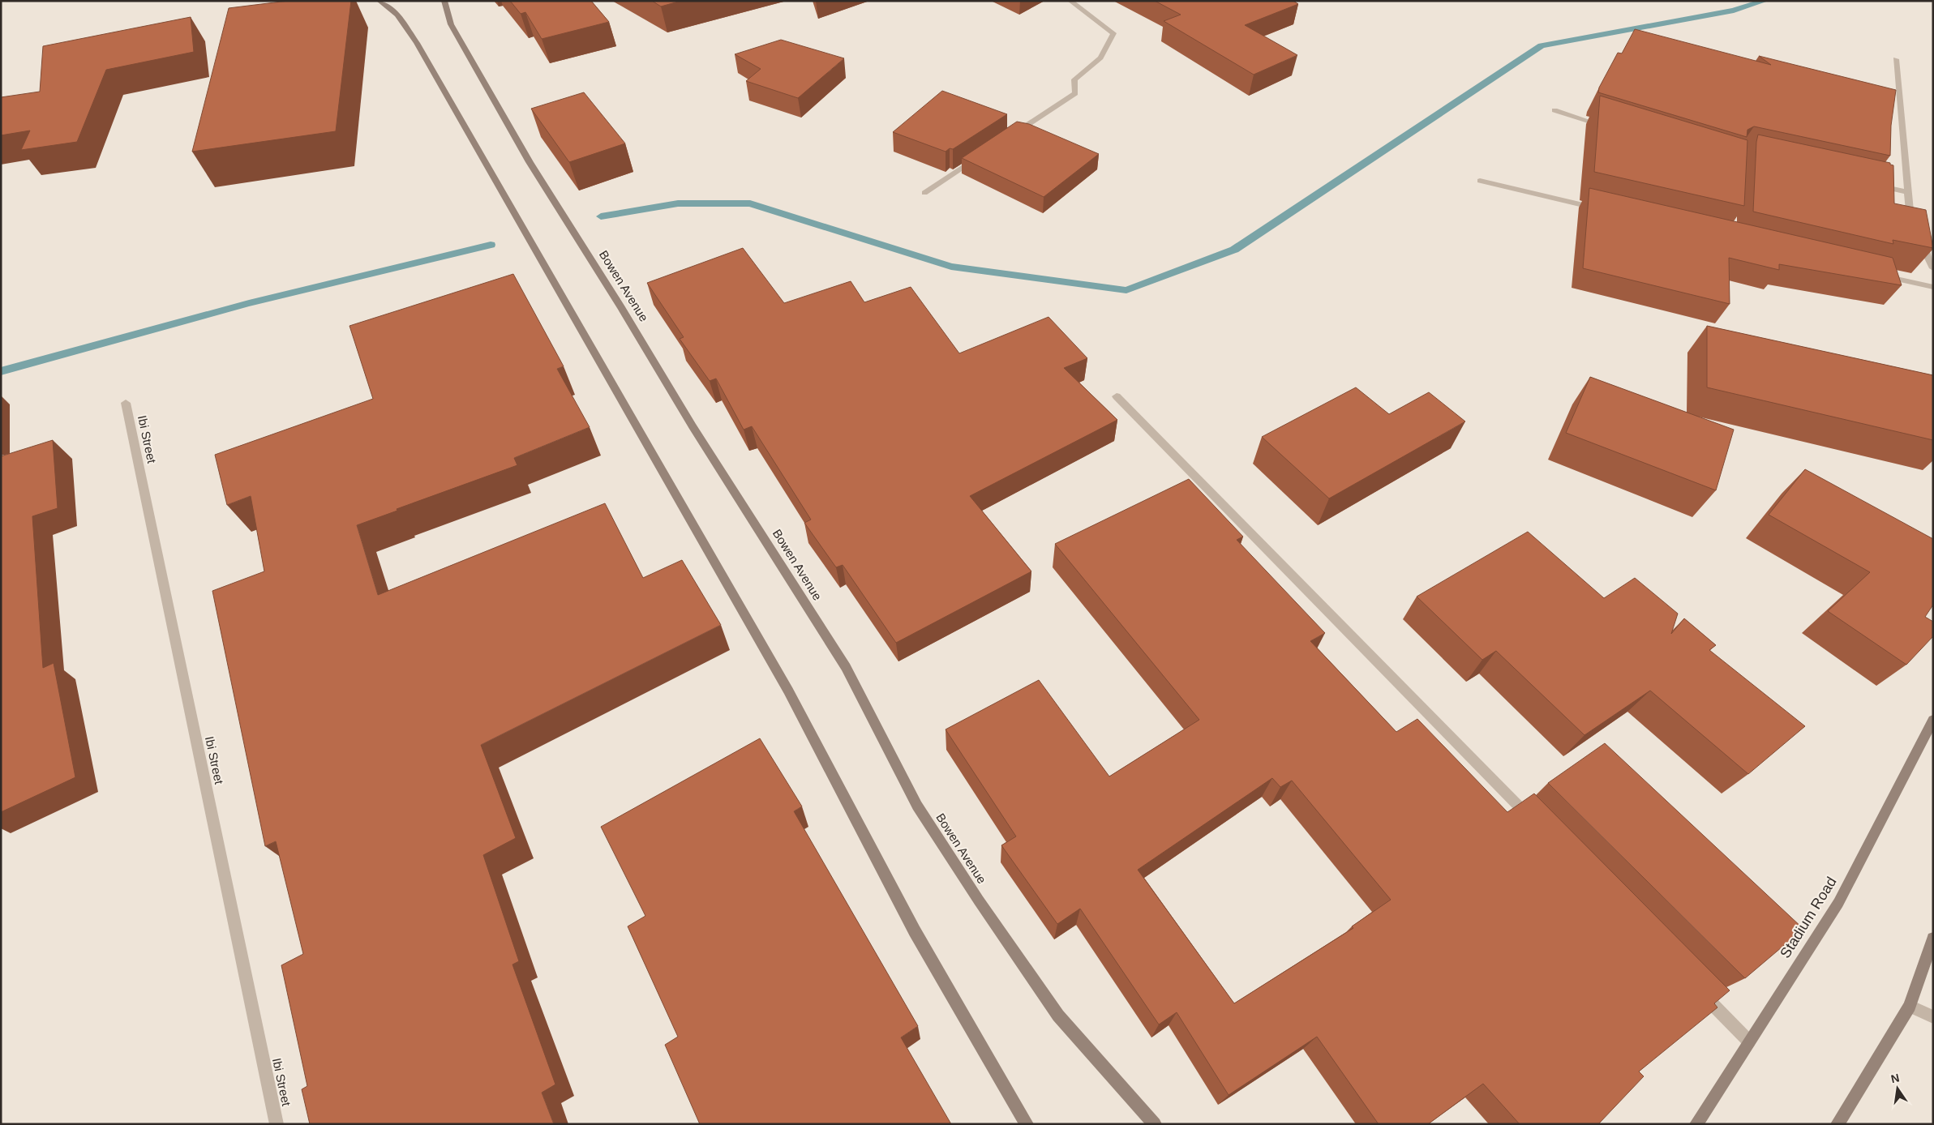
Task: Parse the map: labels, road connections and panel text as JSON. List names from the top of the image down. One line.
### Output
{"streets":{"main road":["Bowen Avenue","Stadium Road"],"street":["Ibi Street"]},"north":"top"}
